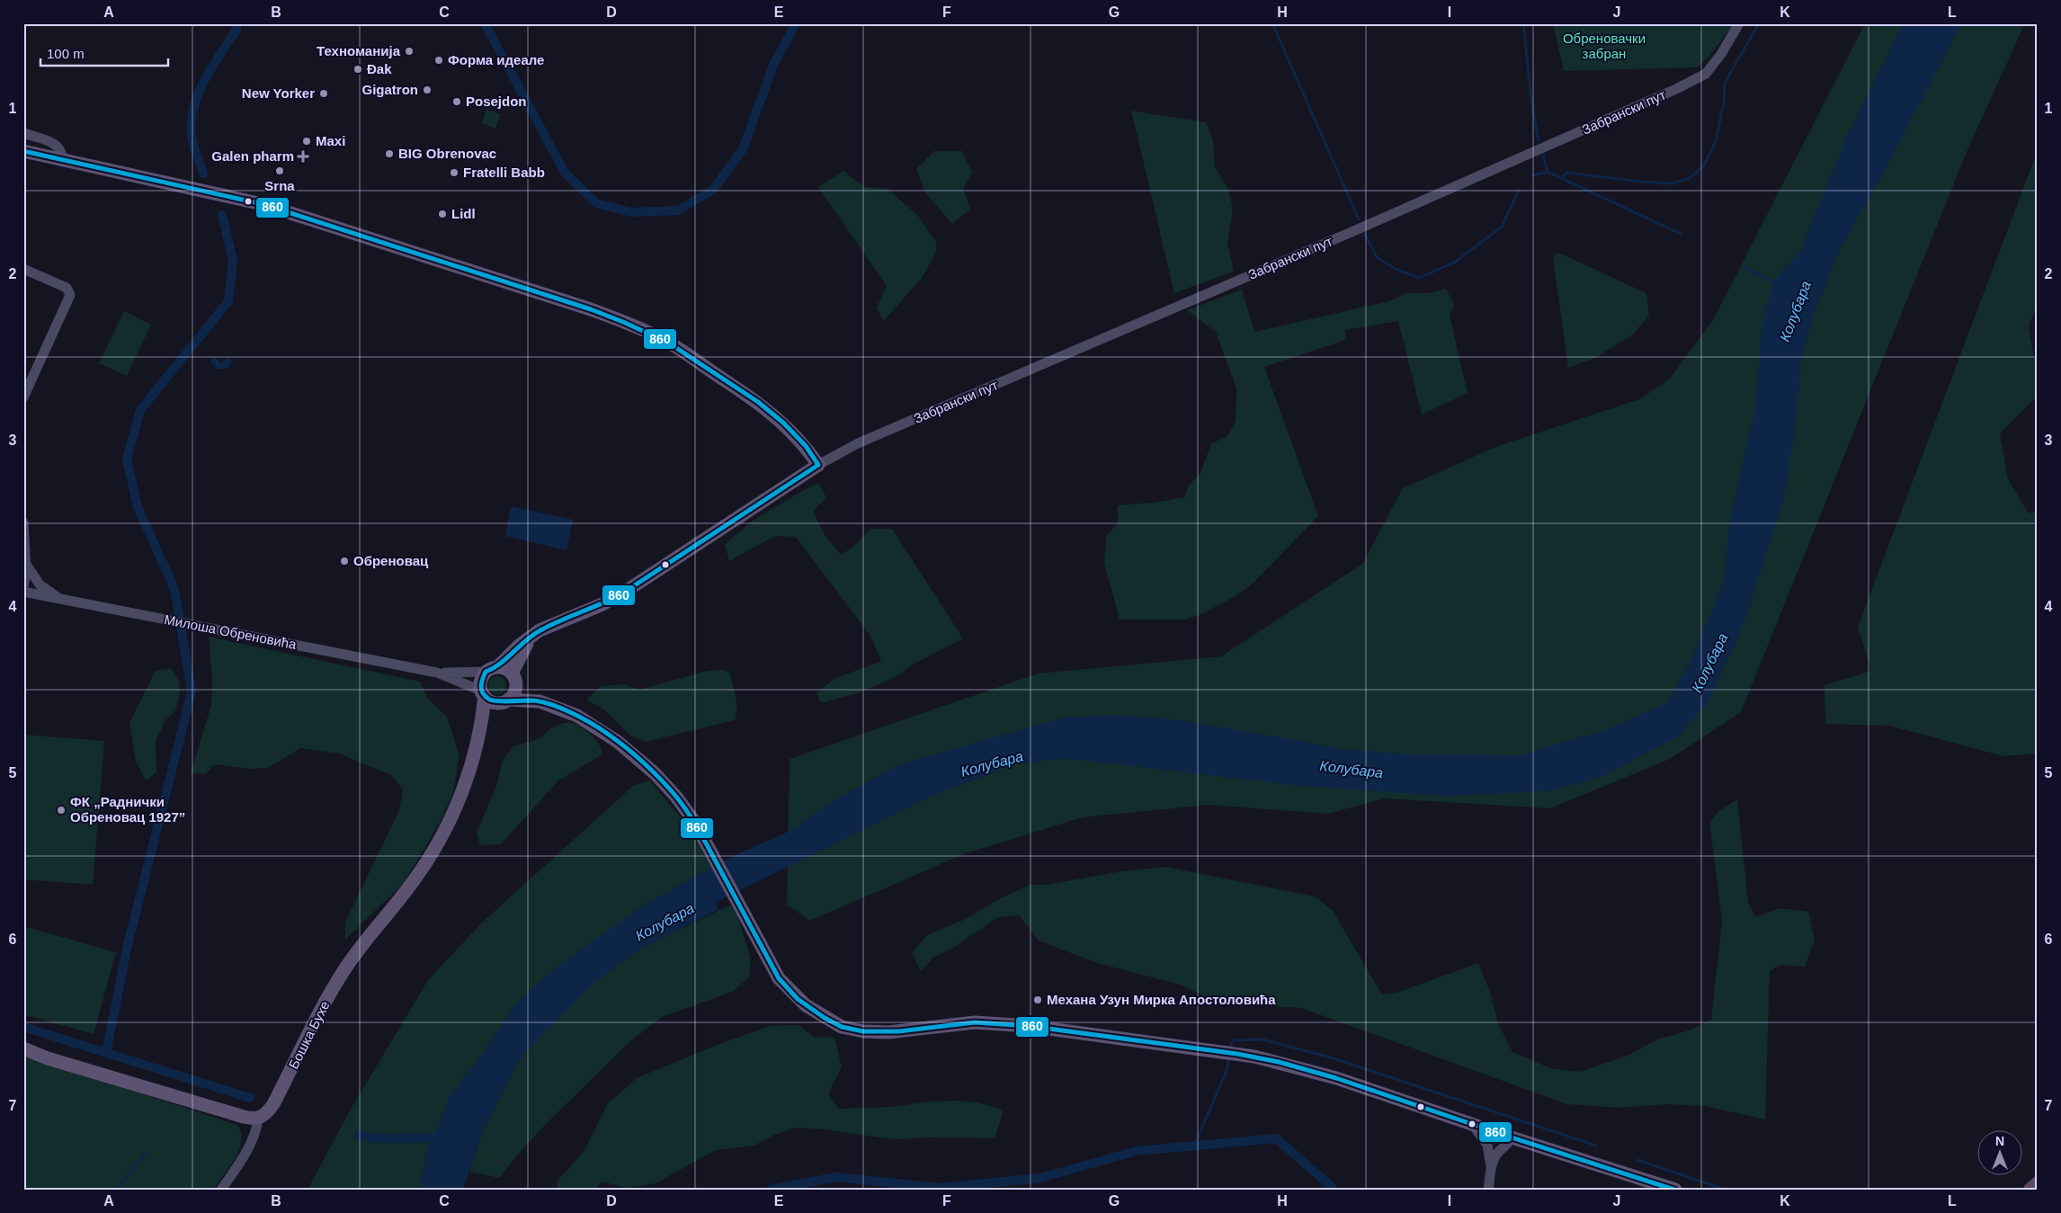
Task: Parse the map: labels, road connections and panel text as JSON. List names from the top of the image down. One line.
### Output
{"streets":{"main road":["Бошка Бухе"],"street":["Забрански пут","Милоша Обреновића"]},"crossings":[["Милоша Обреновића","Бошка Бухе"]],"water":["Колубара"],"parks":["Обреновачки забран"],"places":{"other":["Техноманија","Форма идеале","Đak","Gigatron","New Yorker","Posejdon","Maxi","BIG Obrenovac","Srna","Fratelli Babb","Lidl","Обреновац","ФК „Раднички Обреновац 1927”","Механа Узун Мирка Апостоловића"],"health":["Galen pharm"]},"lines":["transit line 860"],"scale_bar":"100 m","north":"top","grid":{"columns":["A","B","C","D","E","F","G","H","I","J","K","L"],"rows":["1","2","3","4","5","6","7"]}}
